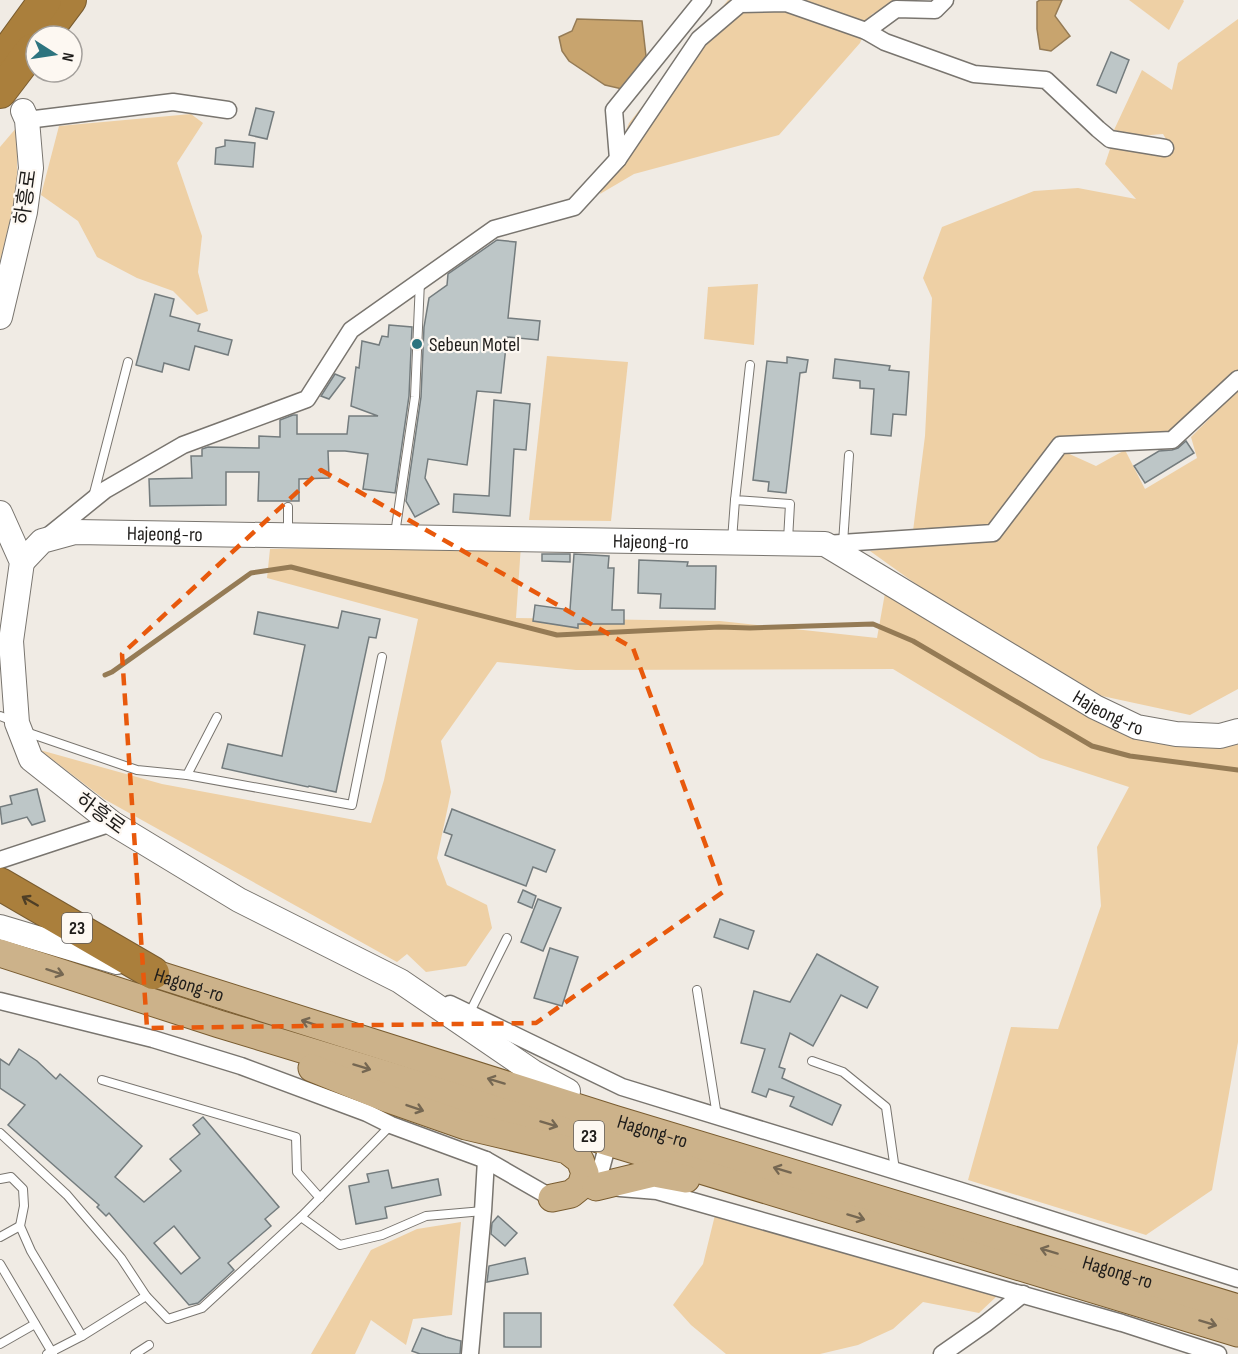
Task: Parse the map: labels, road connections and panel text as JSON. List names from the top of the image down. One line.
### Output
{"streets":{"highway":["23"],"main road":["Hagong-ro"],"street":["하흥로","Hajeong-ro"]},"crossings":[["하흥로","Hagong-ro"],["23","Hagong-ro"]],"places":["Sebeun Motel"],"north":"right"}
